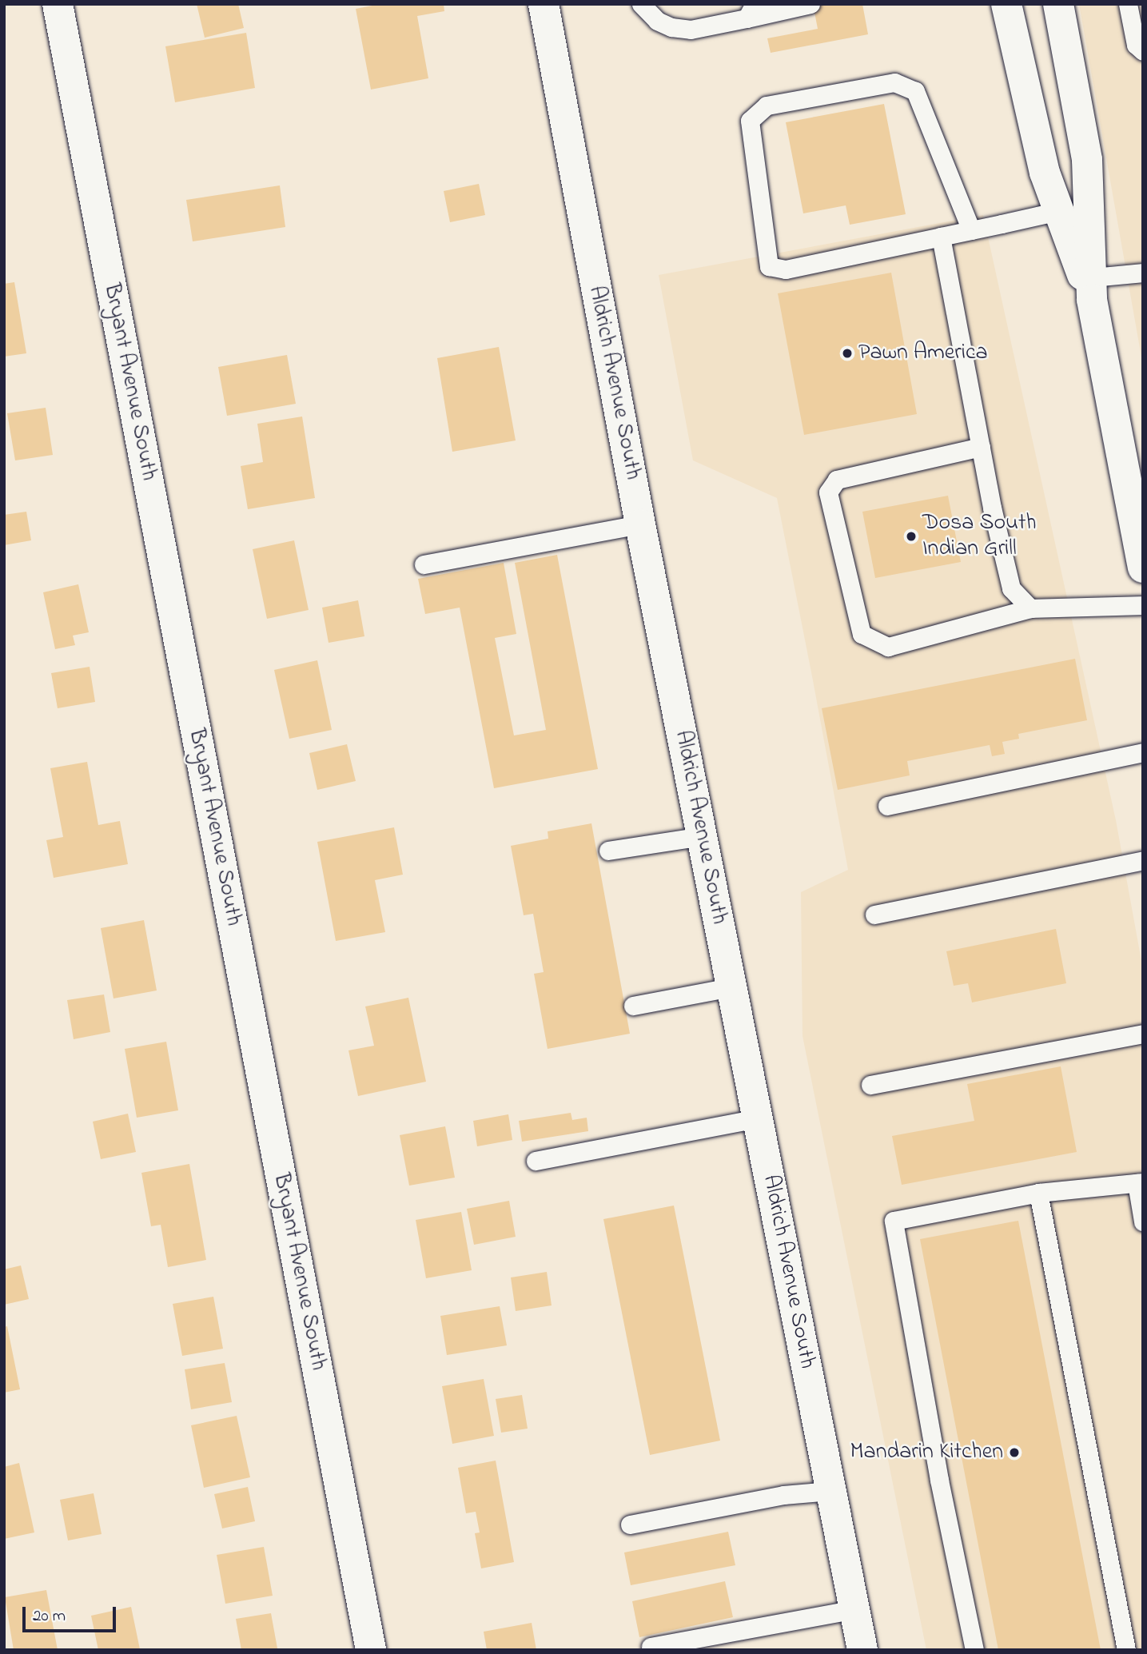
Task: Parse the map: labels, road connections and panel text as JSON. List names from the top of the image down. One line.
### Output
{"streets":{"street":["Bryant Avenue South","Aldrich Avenue South"]},"places":["Pawn America","Dosa South Indian Grill","Mandarin Kitchen"],"scale_bar":"20 m"}
